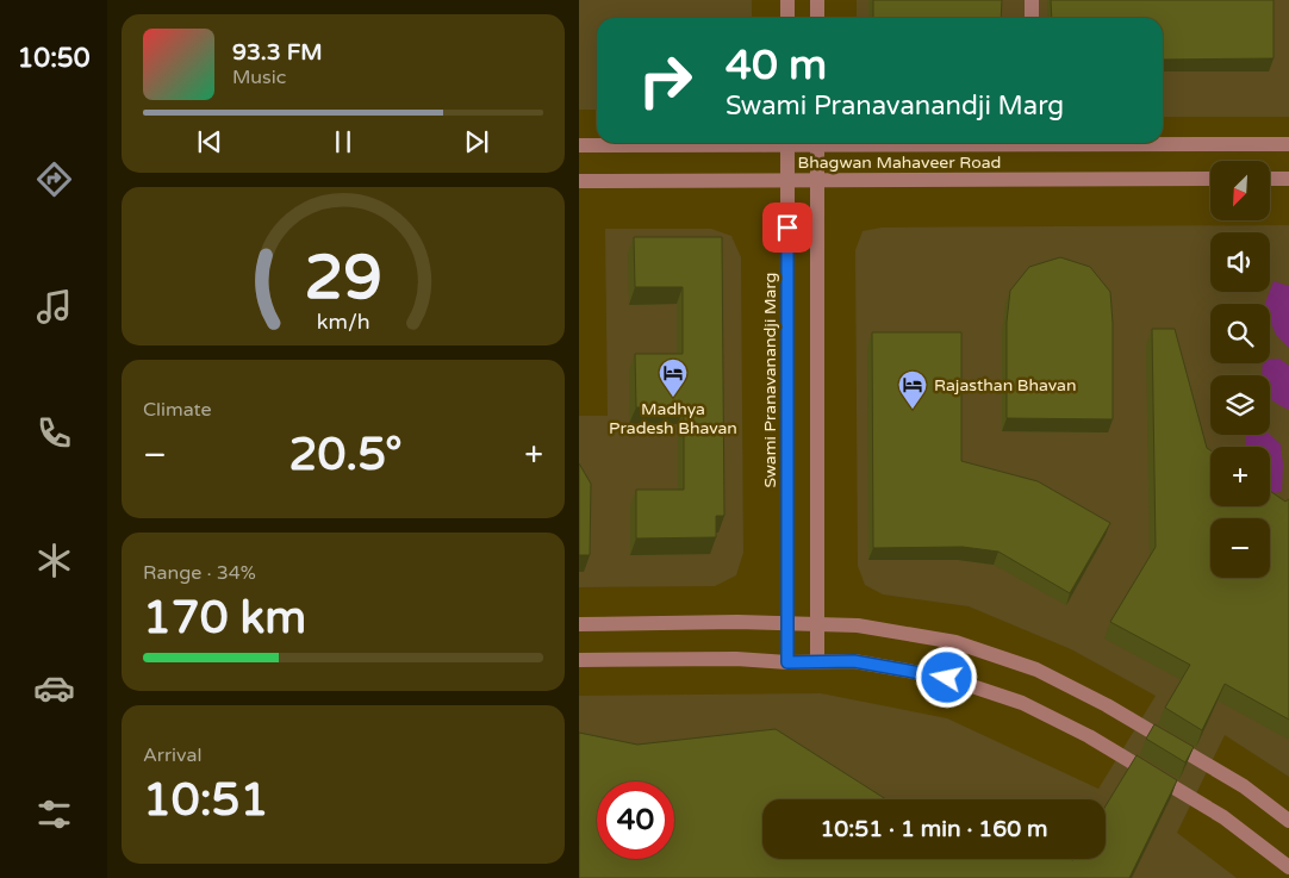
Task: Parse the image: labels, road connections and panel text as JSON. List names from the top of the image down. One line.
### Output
{"streets":{"street":["Bhagwan Mahaveer Road","Swami Pranavanandji Marg"]},"crossings":[["Bhagwan Mahaveer Road","Swami Pranavanandji Marg"]],"places":{"hotel":["Madhya Pradesh Bhavan","Rajasthan Bhavan"]},"north":"bottom left","page":{"tabs":"10:50","turn":["40 m","Swami Pranavanandji Marg"],"song":["93.3 FM","Music"],"map_buttons":["+","−"],"tile":["Climate",["Range · 34%","170 km"],["Arrival","10:51"]],"heat":["−","20.5°","+"],"limit":"40","trip":"10:51 · 1 min · 160 m","gauge":["29","km/h"]}}
